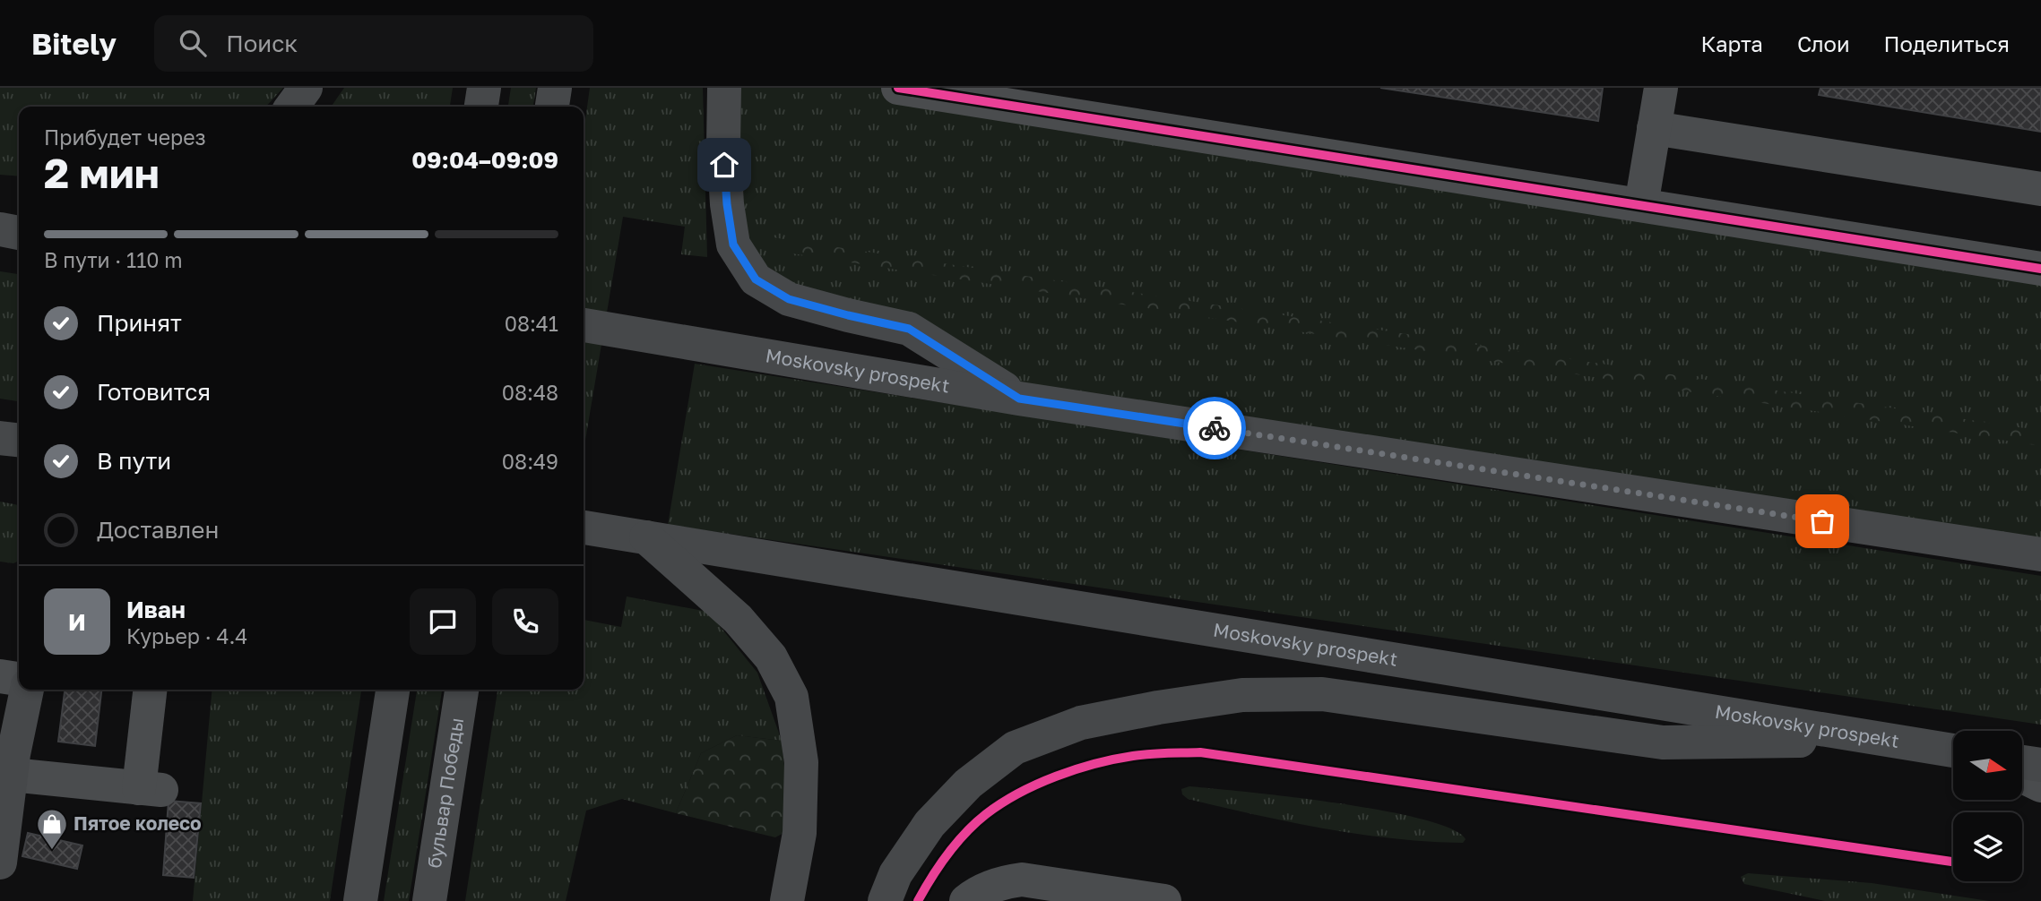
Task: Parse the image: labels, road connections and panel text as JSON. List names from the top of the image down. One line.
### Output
{"streets":{"main road":["Moskovsky prospekt","бульвар Победы"]},"places":{"shop":["Пятое колесо"]},"north":"right","page":{"header":"Bitely","search":"Поиск","nav":["Карта","Слои","Поделиться"],"heading":["2 мин","Прибудет через","09:04–09:09"],"panel":["Иван","Курьер · 4.4"],"bar":"В пути · 110 m","list":[["Принят","08:41"],["Готовится","08:48"],["В пути","08:49"],"Доставлен"],"round":"И"}}
